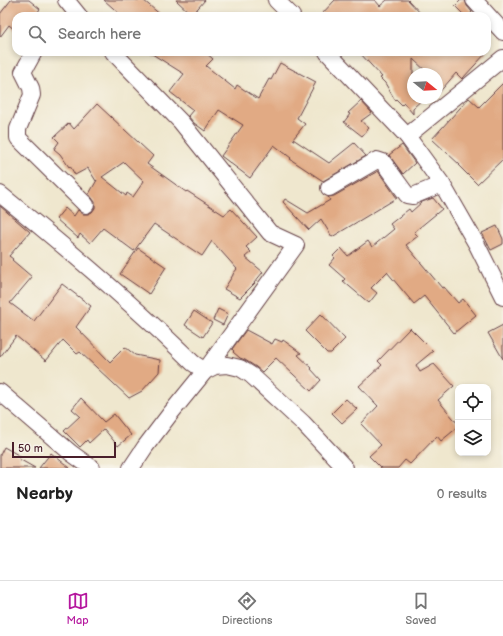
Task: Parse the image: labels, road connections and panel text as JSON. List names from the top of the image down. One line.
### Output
{"scale_bar":"50 m","north":"right","page":{"search":"Search here","scale":"50 m","heading":["Nearby","0 results"],"nav":["Map","Directions","Saved"]}}
